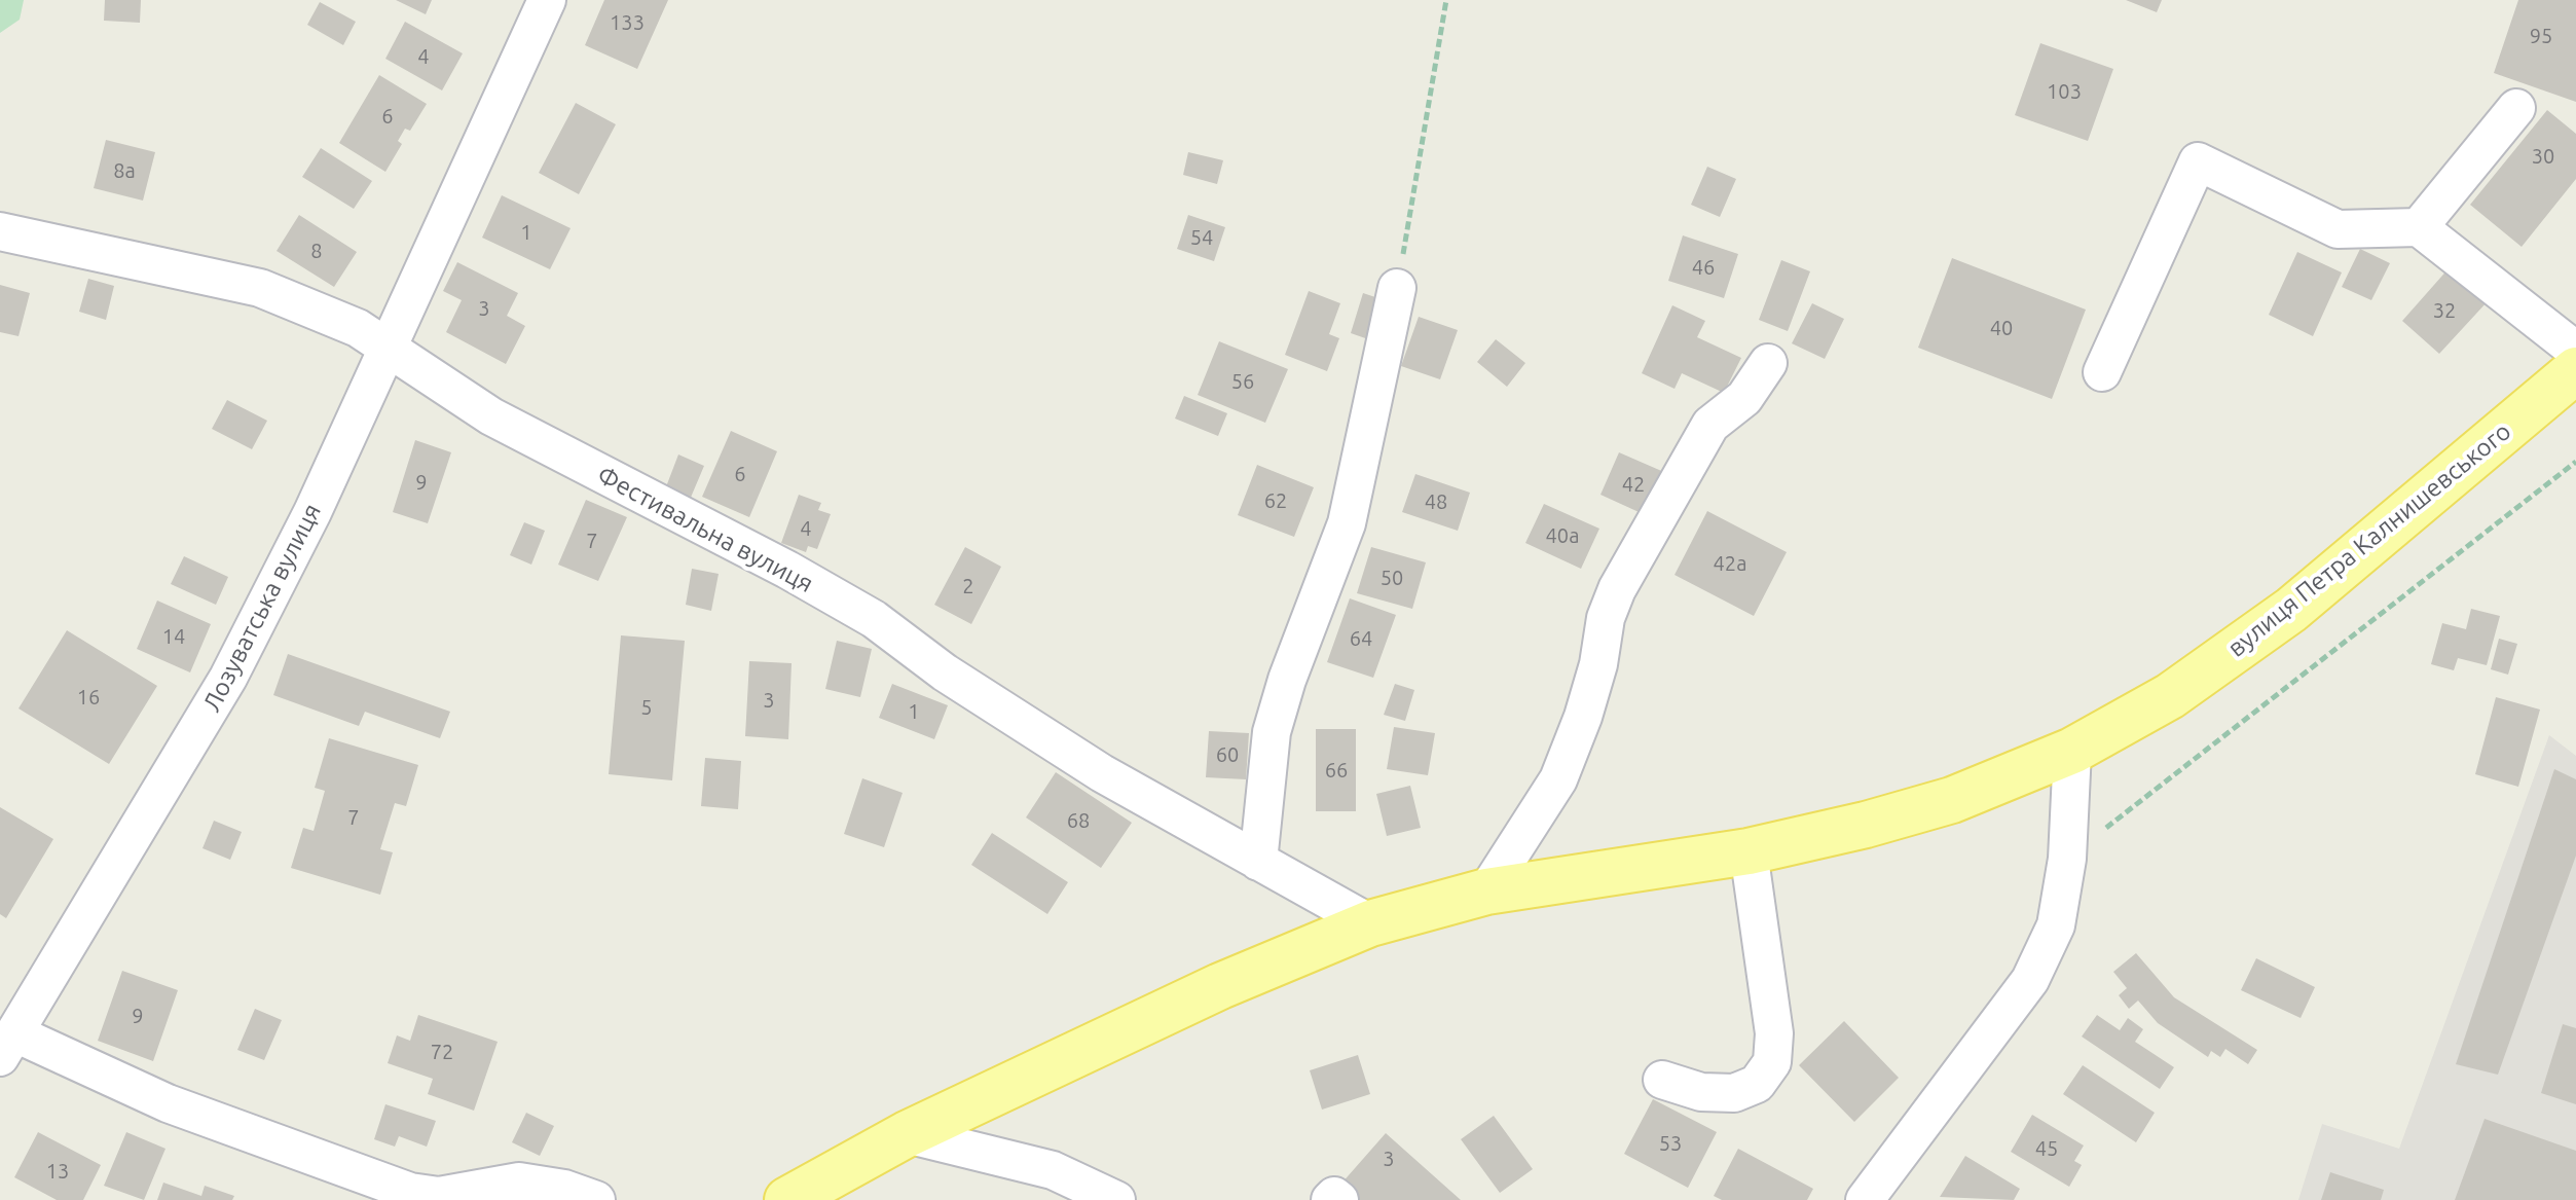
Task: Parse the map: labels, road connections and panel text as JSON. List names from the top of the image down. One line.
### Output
{"streets":{"main road":["вулиця Петра Калнишевського"],"street":["Фестивальна вулиця","Лозуватська вулиця"]},"crossings":[["Фестивальна вулиця","вулиця Петра Калнишевського"],["Фестивальна вулиця","Лозуватська вулиця"]],"house_numbers":["133","95","4","103","6","30","8а","1","54","8","46","3","32","40","56","6","9","42","62","48","4","40а","7","42а","50","2","14","64","16","3","5","1","60","66","7","68","9","72","53","45","3","13"]}
